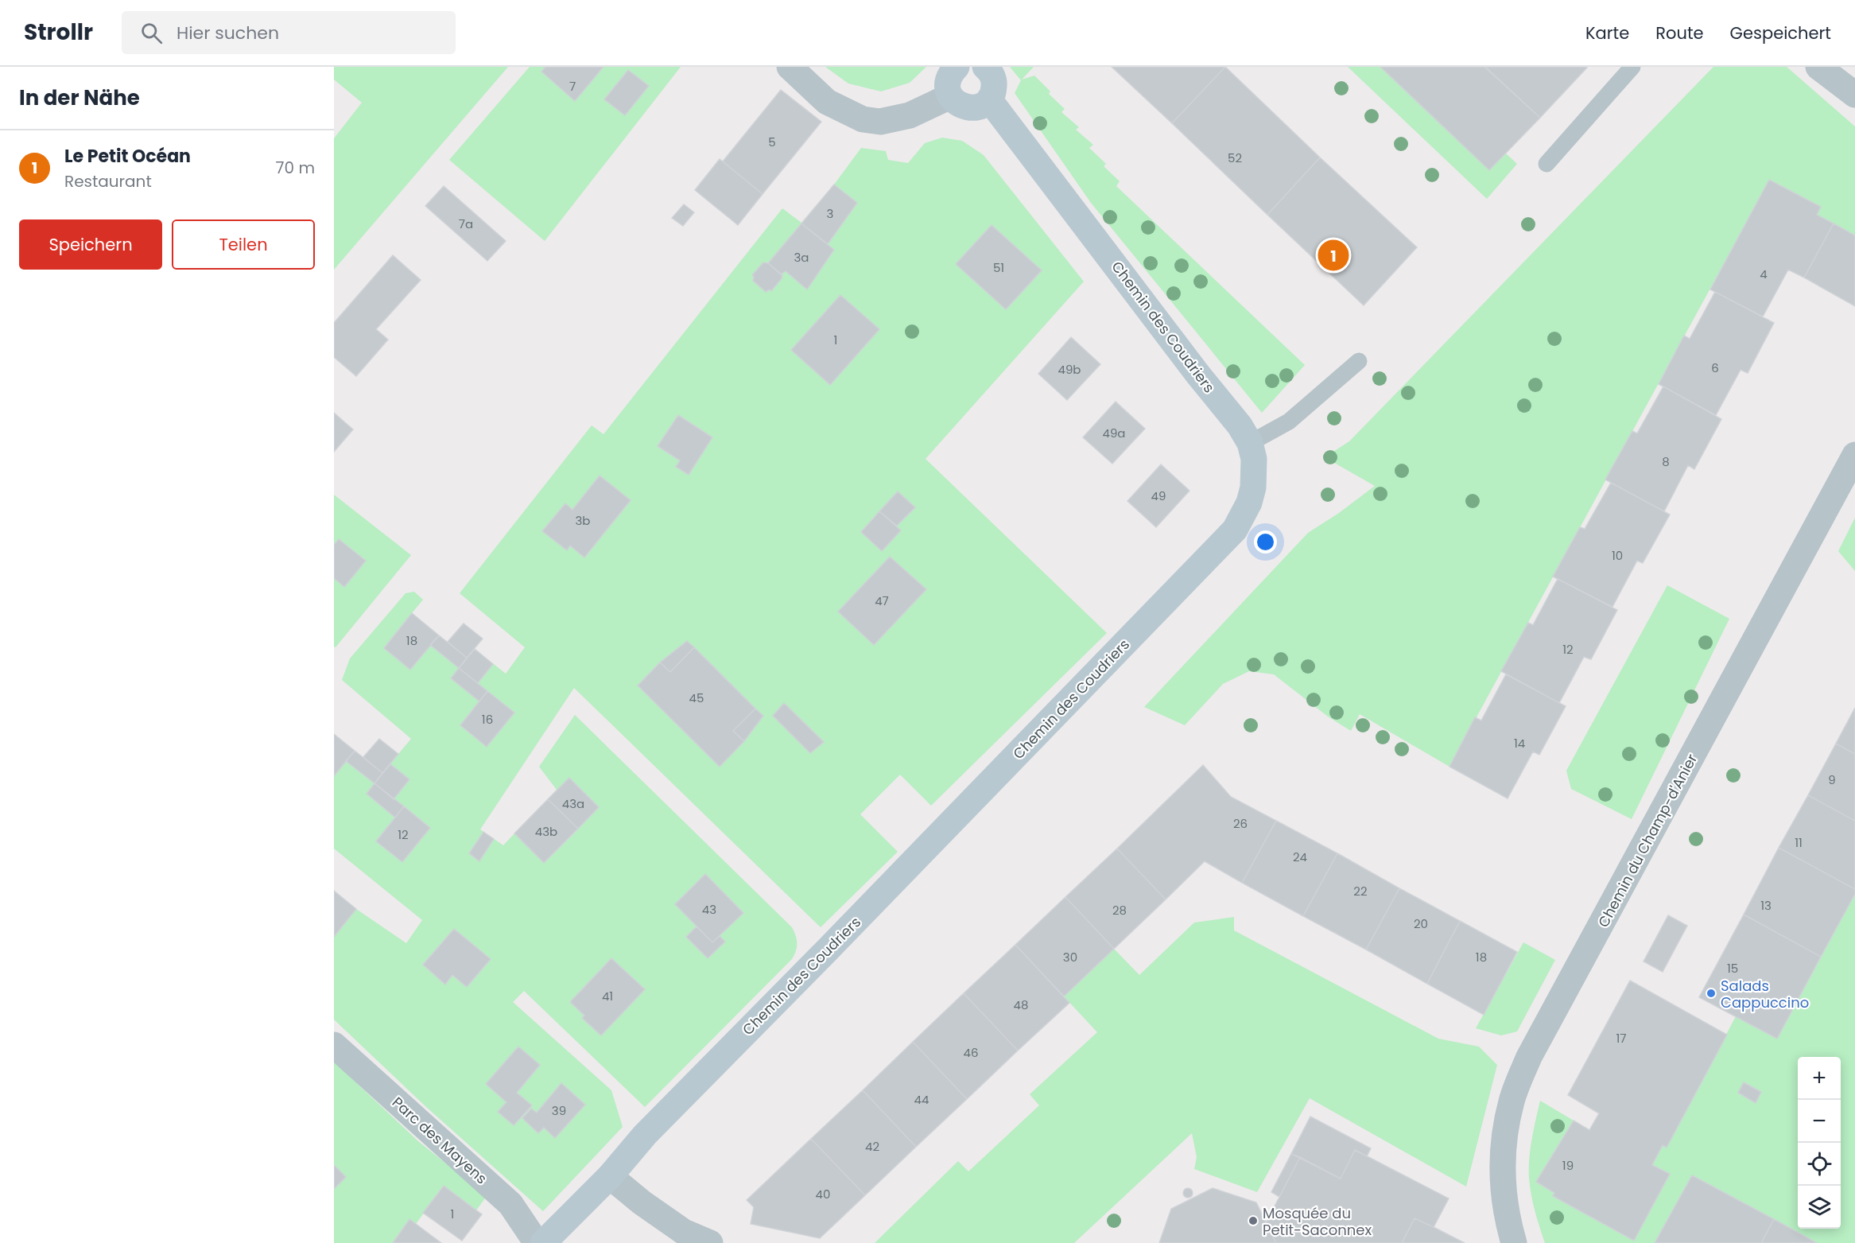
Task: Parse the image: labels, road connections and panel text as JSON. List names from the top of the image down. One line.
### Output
{"streets":{"street":["Chemin des Coudriers","Chemin du Champ-d'Anier","Parc des Mayens"]},"places":["Salads Cappuccino","Mosquée du Petit-Saconnex"],"house_numbers":["7","5","52","3","7a","3a","51","4","1","6","49b","49a","8","49","3b","10","47","18","12","45","16","14","9","43a","26","43b","12","11","24","22","13","43","28","20","30","18","15","41","48","17","46","44","39","42","19","40","1"],"page":{"header":"Strollr","search":"Hier suchen","nav":["Karte","Route","Gespeichert"],"heading":"In der Nähe","list":[{"mark":"1","name":"Le Petit Océan","note":"Restaurant","value":"70 m"}],"buttons":["Speichern","Teilen"],"pins":"1","map_buttons":["+","−"]}}
